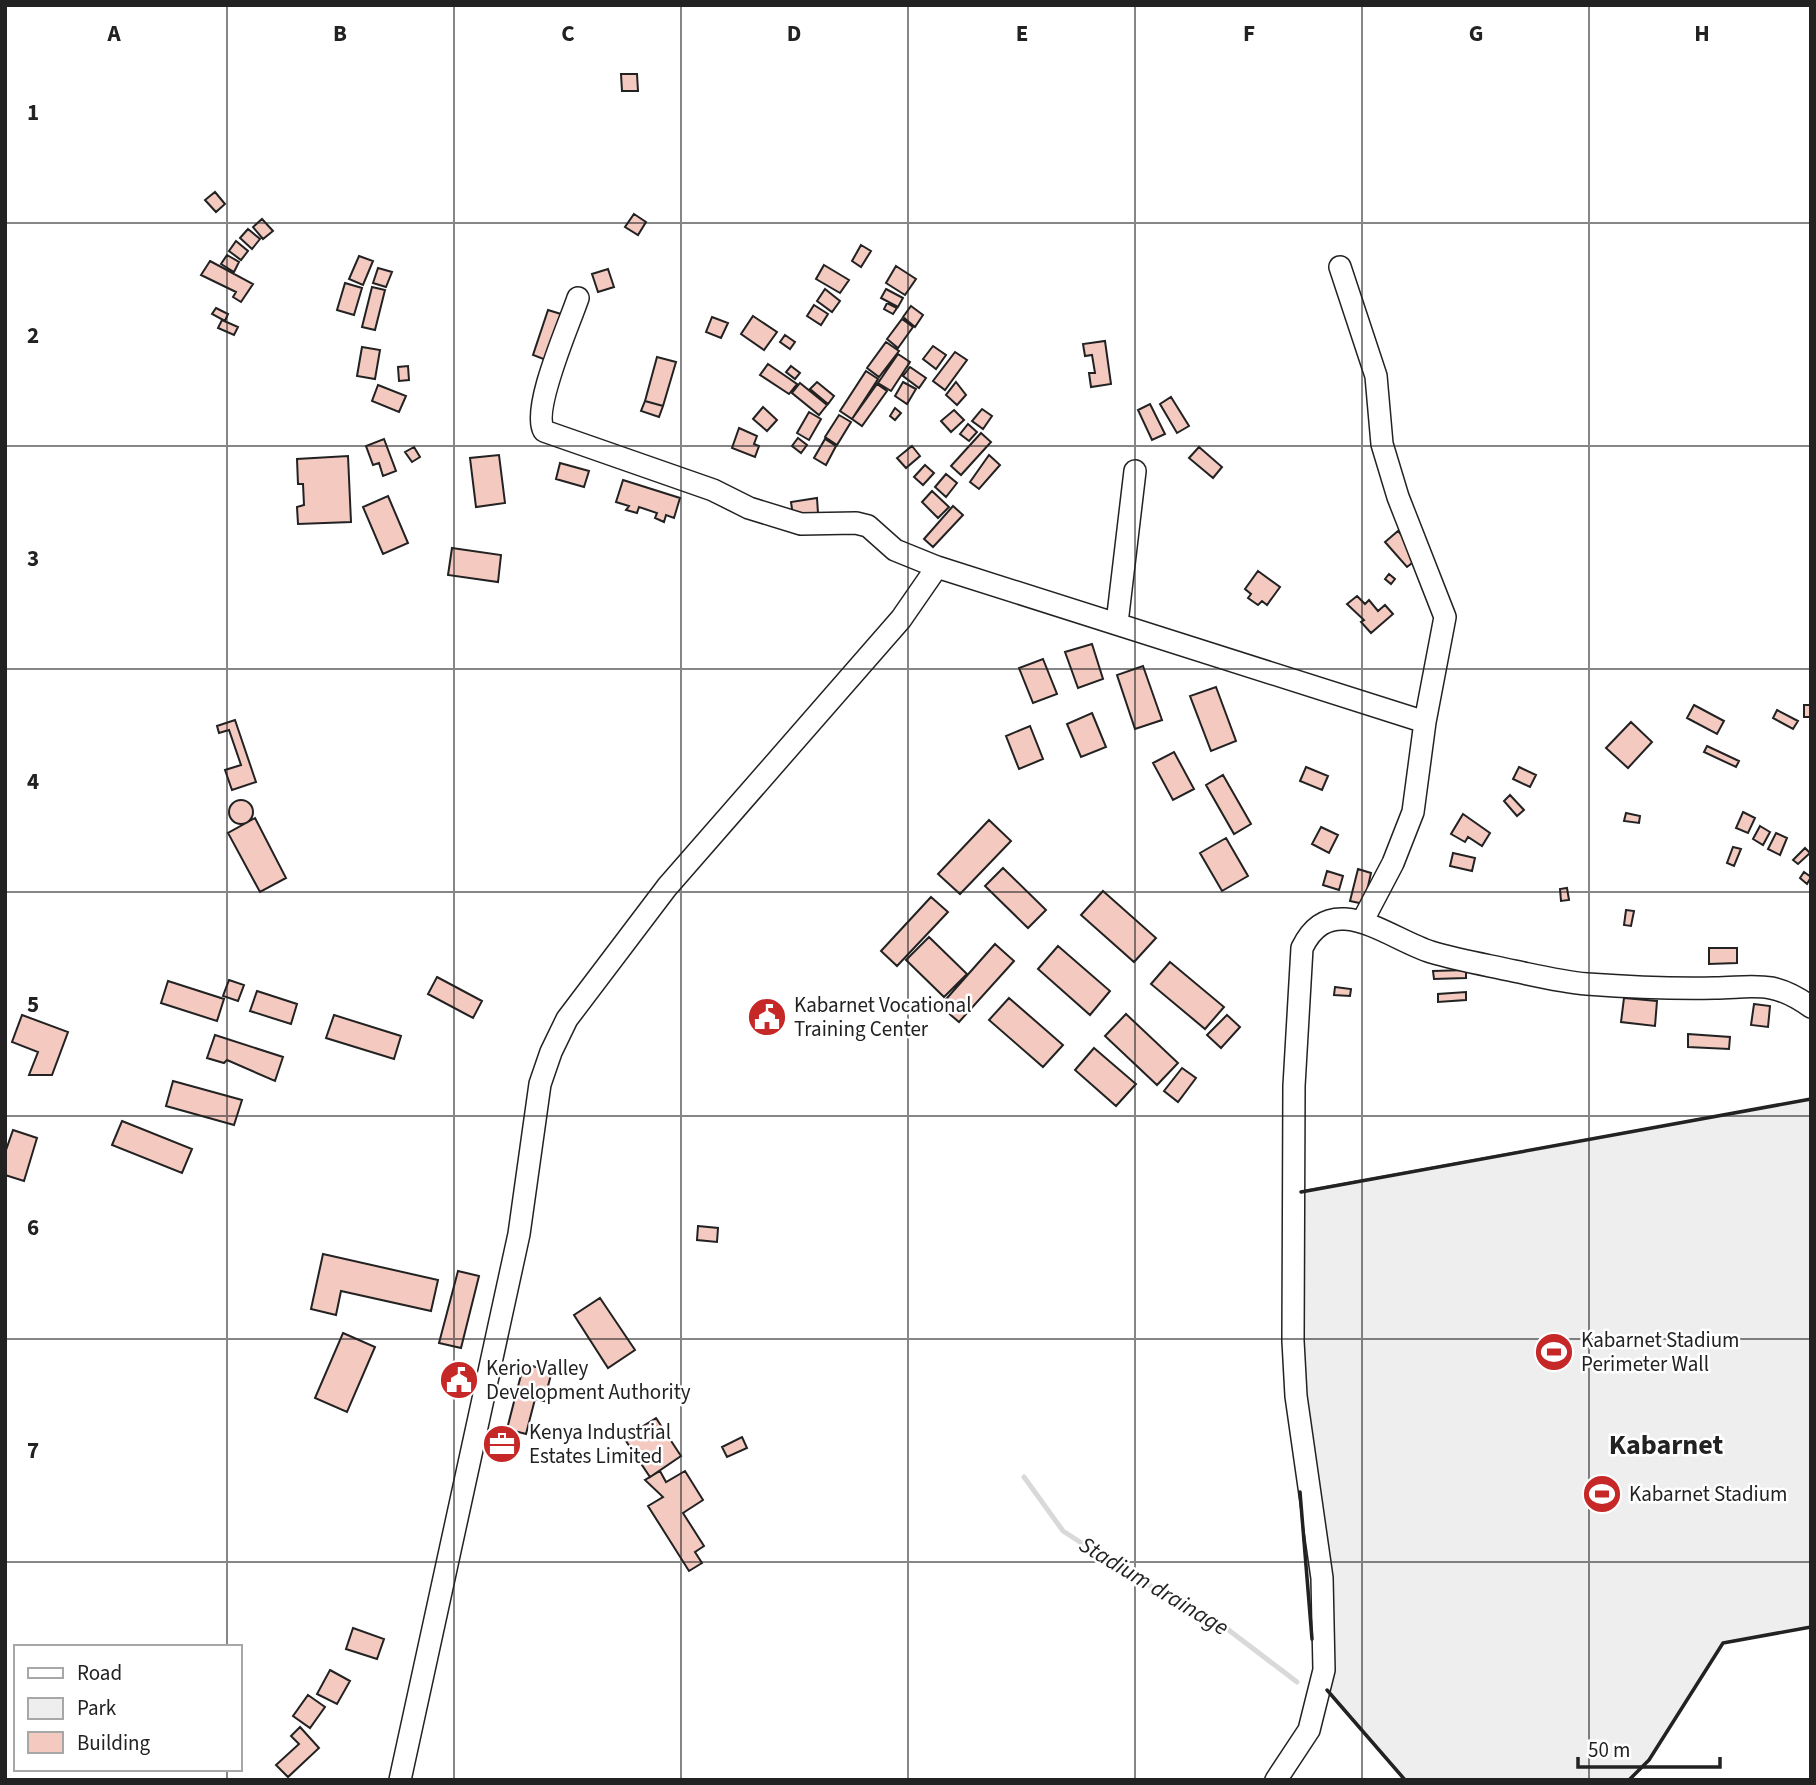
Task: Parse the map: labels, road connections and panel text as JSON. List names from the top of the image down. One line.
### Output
{"districts":["Kabarnet"],"water":["Stadium drainage"],"places":{"public building":["Kabarnet Vocational Training Center","Kerio Valley Development Authority"],"sports":["Kabarnet Stadium Perimeter Wall","Kabarnet Stadium"],"office":["Kenya Industrial Estates Limited"]},"legend":["Road","Park","Building"],"scale_bar":"50 m","grid":{"columns":["A","B","C","D","E","F","G","H"],"rows":["1","2","3","4","5","6","7"]}}
